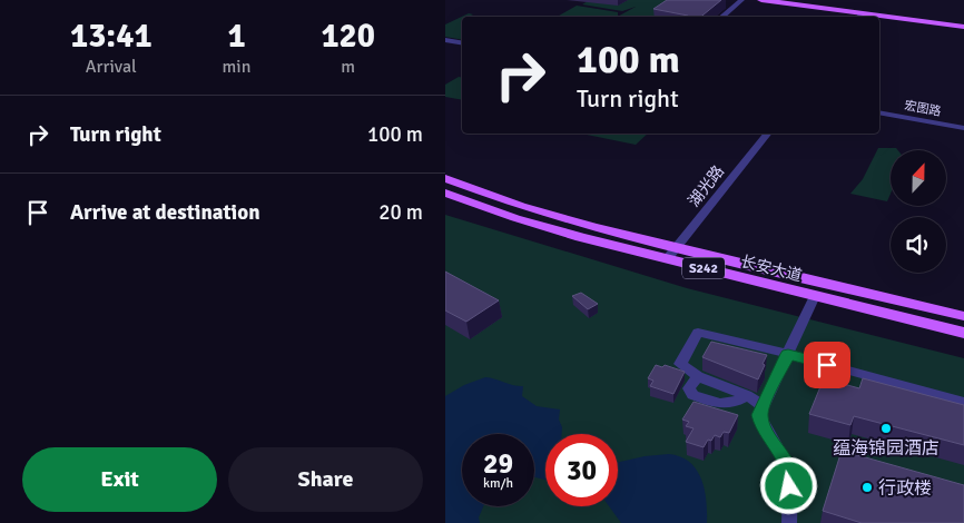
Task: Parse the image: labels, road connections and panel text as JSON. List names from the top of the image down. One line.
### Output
{"streets":{"main road":["S242","长安大道"],"street":["宏图路","湖光路"]},"crossings":[["湖光路","长安大道"]],"places":["蕴海锦园酒店","行政楼"],"north":"top","page":{"eta":["13:41","Arrival","1","min","120","m"],"turn":["100 m","Turn right"],"list":[{"name":"Turn right","value":"100 m"},{"name":"Arrive at destination","value":"20 m"}],"speed":"29 km/h","limit":"30","buttons":["Exit","Share"]}}
